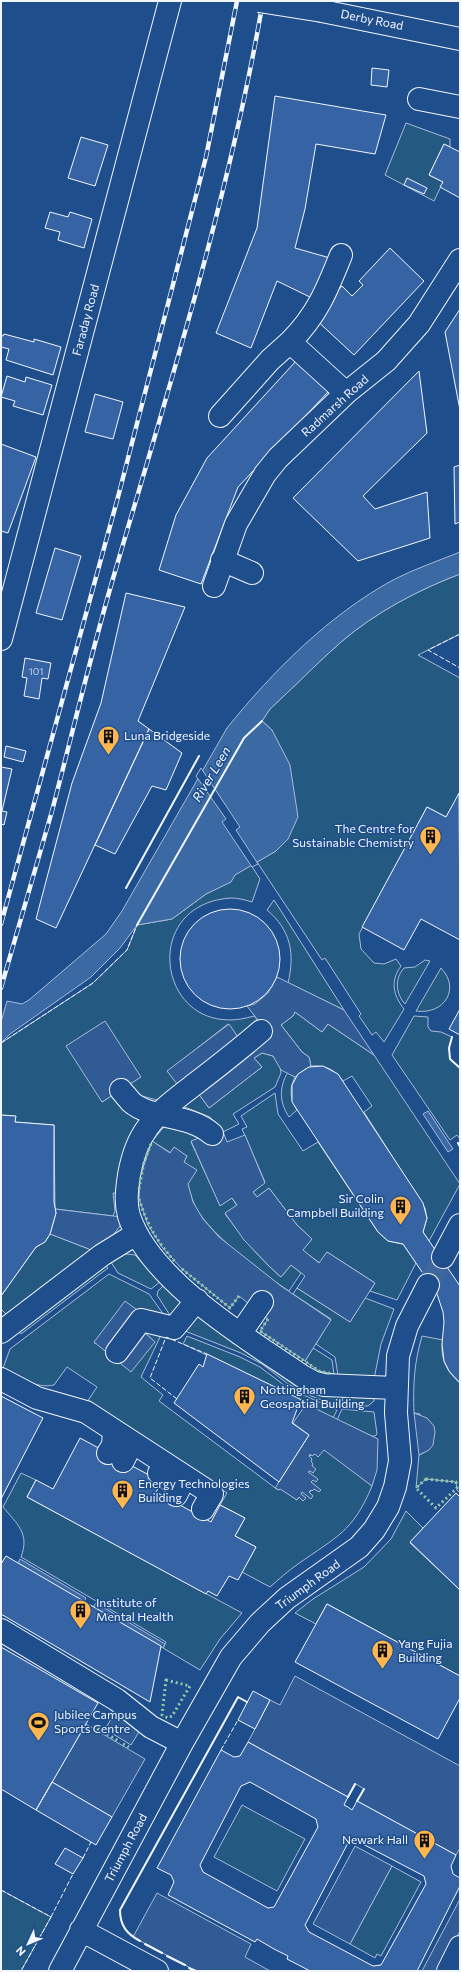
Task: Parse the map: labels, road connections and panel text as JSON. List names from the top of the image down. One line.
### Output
{"streets":{"street":["Derby Road","Faraday Road","Radmarsh Road","Triumph Road"]},"water":["River Leen"],"places":{"building":["Luna Bridgeside","The Centre for Sustainable Chemistry","Sir Colin Campbell Building","Nottingham Geospatial Building","Energy Technologies Building","Institute of Mental Health","Yang Fujia Building","Newark Hall"],"sports":["Jubilee Campus Sports Centre"]},"house_numbers":["101"],"north":"bottom left"}
